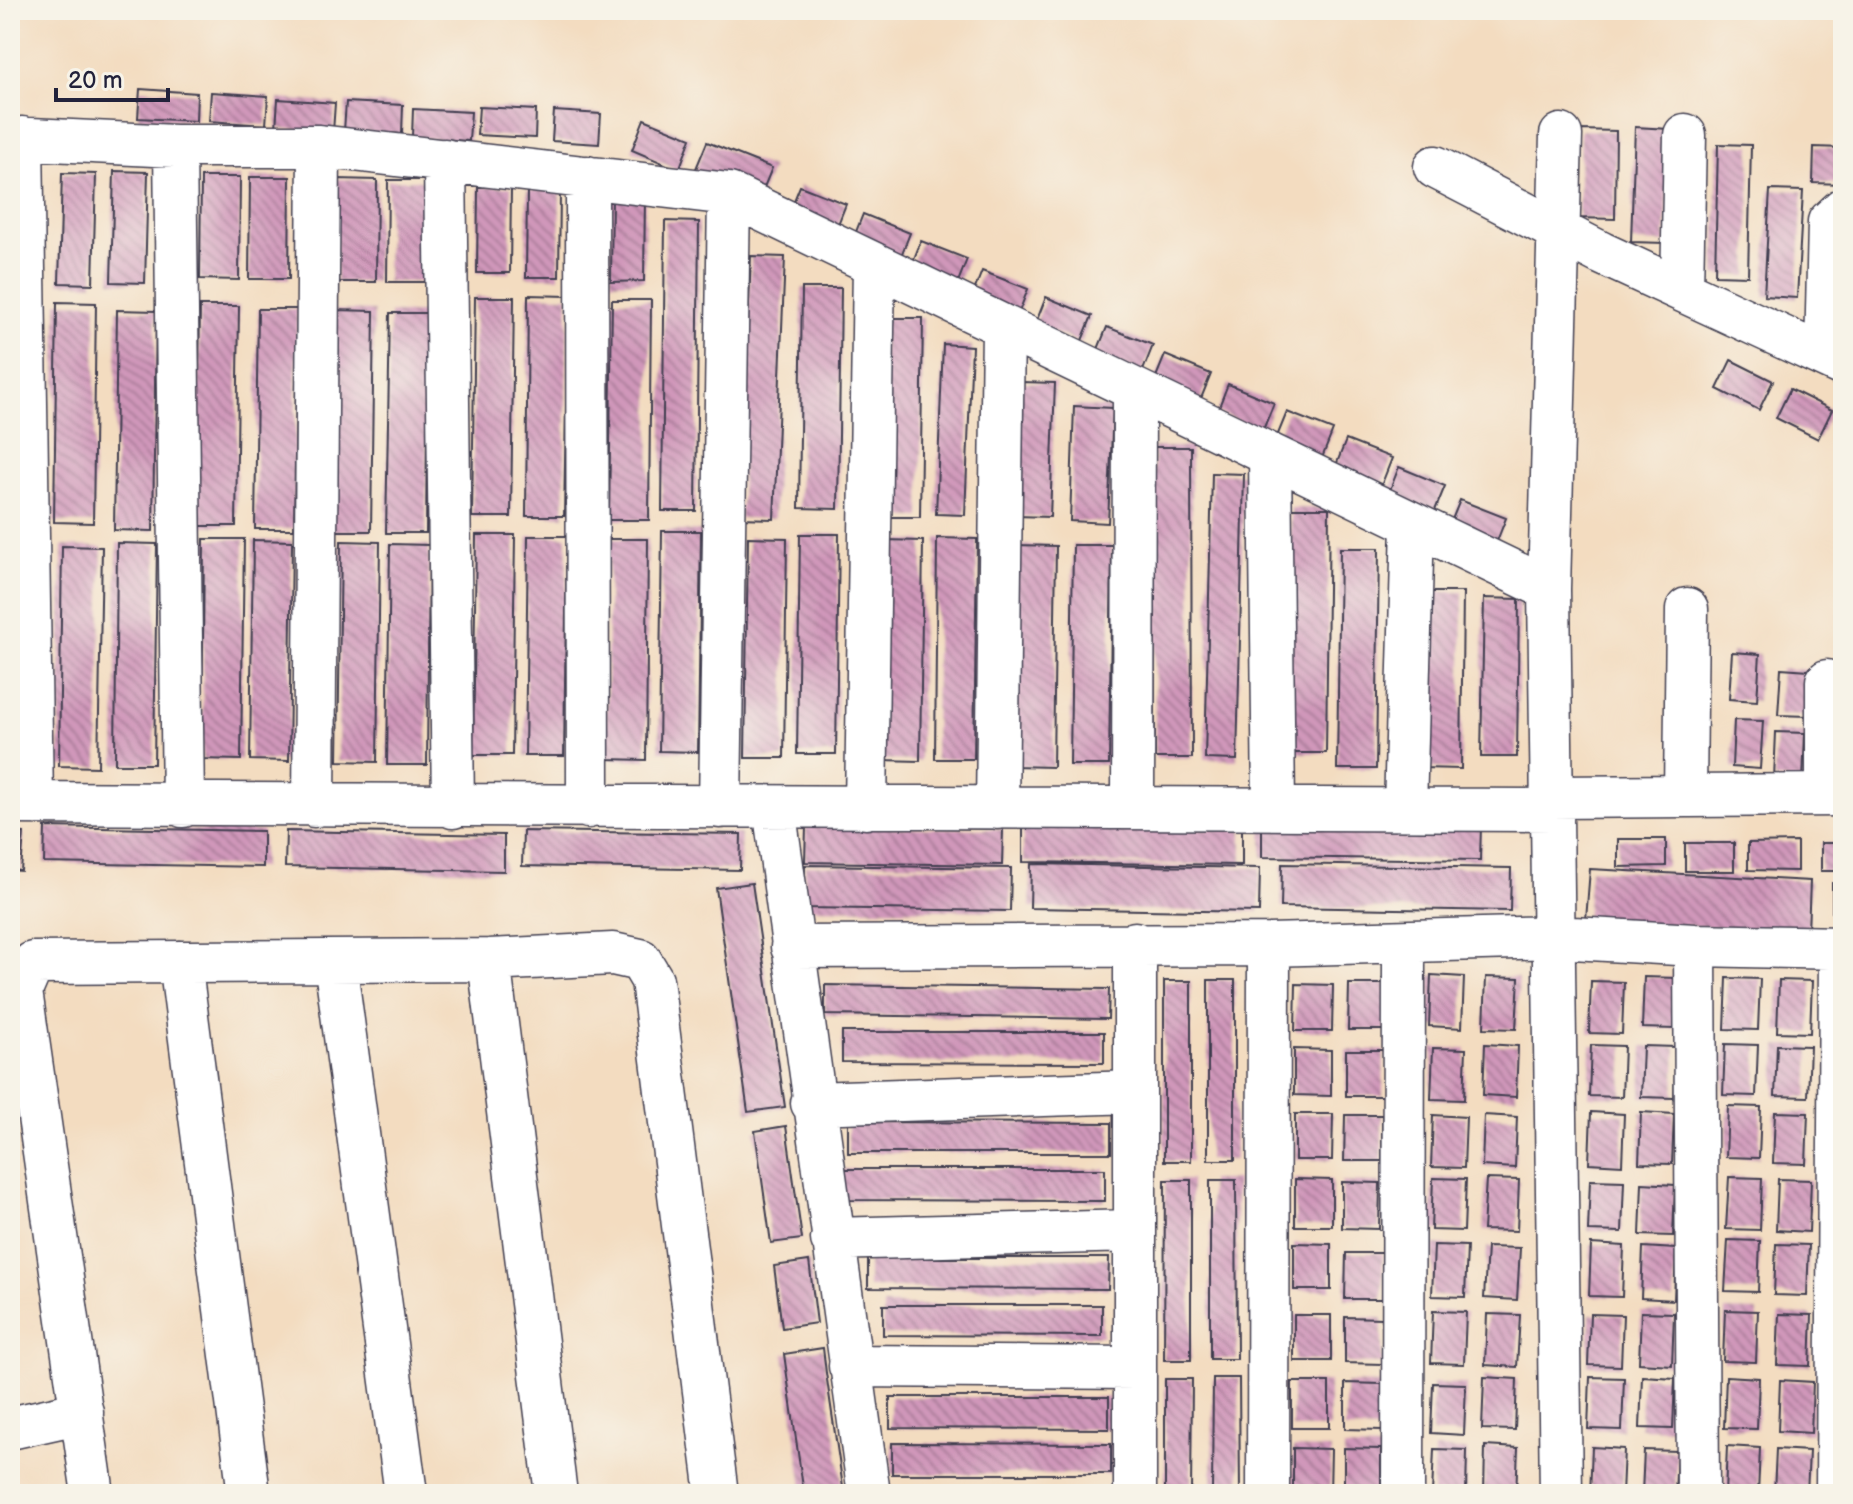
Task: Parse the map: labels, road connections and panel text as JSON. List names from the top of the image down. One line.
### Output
{"scale_bar":"20 m"}
